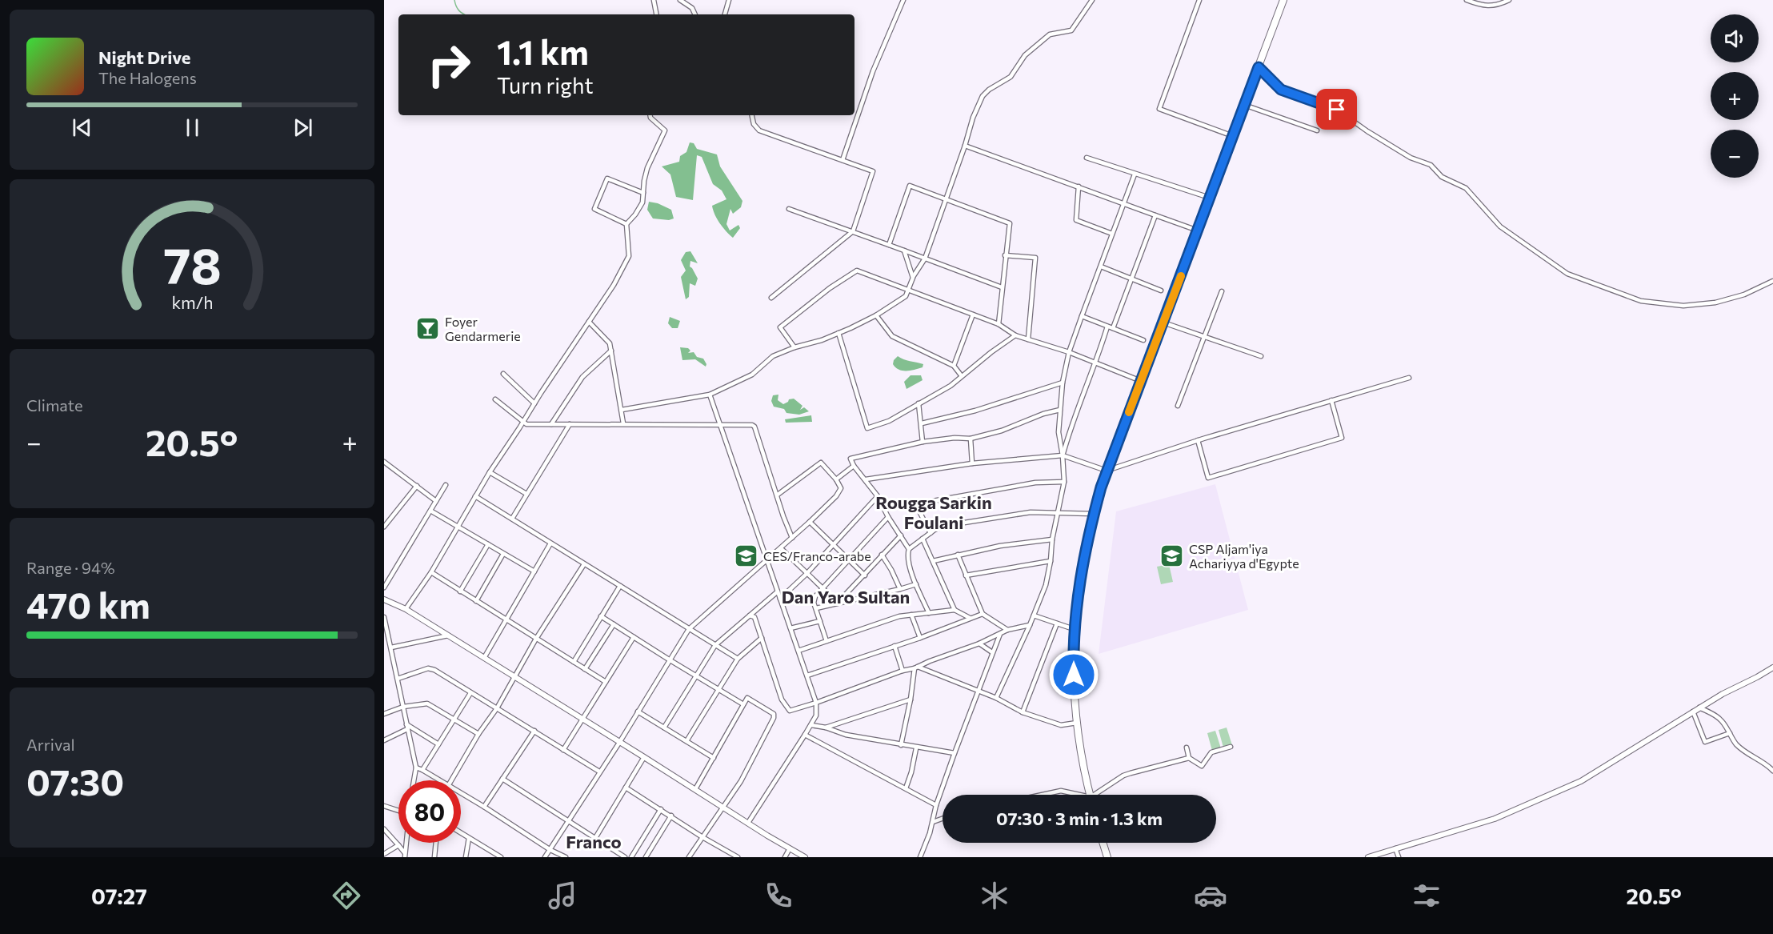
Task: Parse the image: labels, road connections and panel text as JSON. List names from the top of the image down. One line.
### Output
{"districts":["Rougga Sarkin Foulani","Dan Yaro Sultan","Franco"],"places":{"bar":["Foyer Gendarmerie"],"school or university":["CES/Franco-arabe","CSP Aljam'iya Achariyya d'Egypte"]},"page":{"map_buttons":["+","−"],"turn":["1.1 km","Turn right"],"song":["Night Drive","The Halogens"],"tile":["Climate",["Range · 94%","470 km"],["Arrival","07:30"]],"heat":["−","20.5°","+"],"limit":"80","trip":"07:30 · 3 min · 1.3 km","tabs":["07:27","20.5°"],"gauge":["78","km/h"]}}
